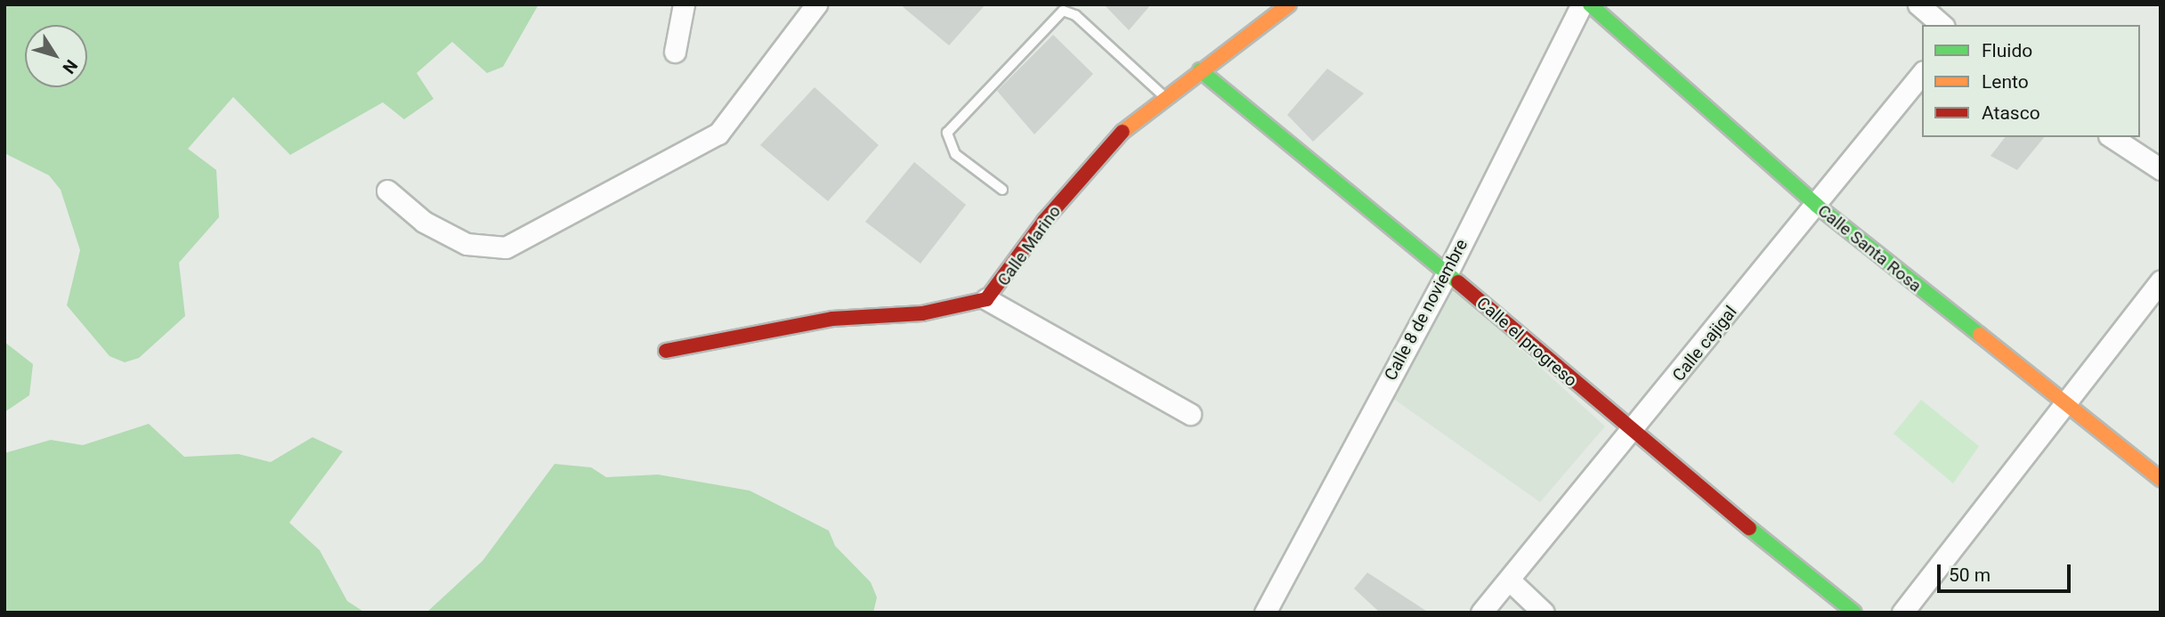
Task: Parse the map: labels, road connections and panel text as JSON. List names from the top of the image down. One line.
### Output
{"streets":{"street":["Calle Marino","Calle Santa Rosa","Calle 8 de noviembre","Calle el progreso","Calle cajigal"]},"crossings":[["Calle Marino","Calle el progreso"],["Calle Santa Rosa","Calle cajigal"],["Calle 8 de noviembre","Calle el progreso"],["Calle el progreso","Calle cajigal"]],"legend":["Fluido","Lento","Atasco"],"scale_bar":"50 m","north":"bottom right"}
